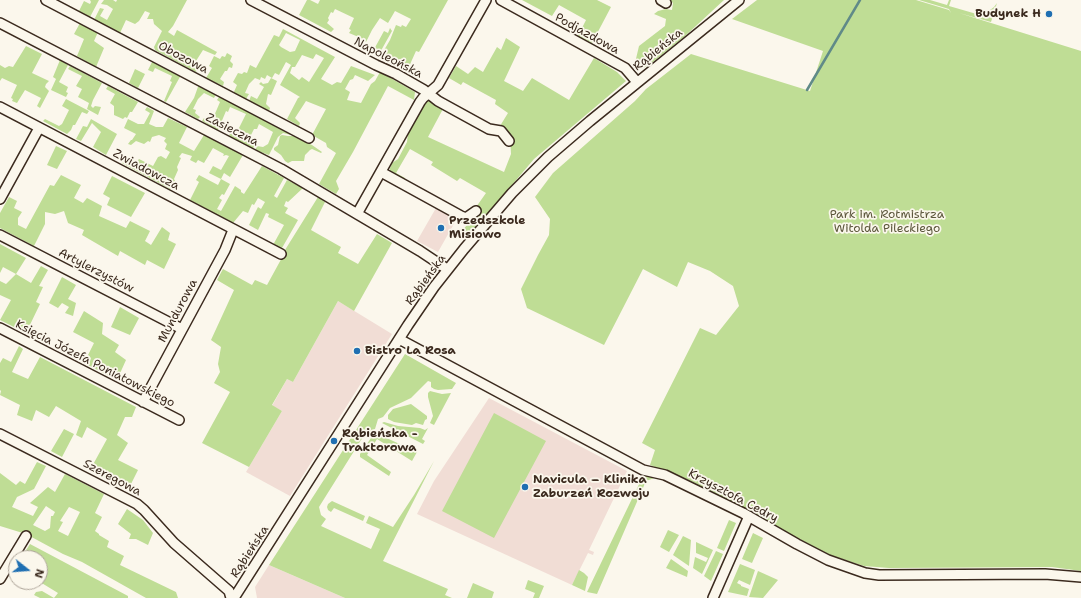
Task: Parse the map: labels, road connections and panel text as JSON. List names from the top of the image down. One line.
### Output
{"streets":{"street":["Podjazdowa","Rąbieńska","Obozowa","Napoleońska","Zasieczna","Zwiadowcza","Artylerzystów","Mundurowa","Księcia Józefa Poniatowskiego","Szeregowa","Krzysztofa Cedry"]},"crossings":[["Podjazdowa","Rąbieńska"],["Rąbieńska","Zasieczna"],["Rąbieńska","Szeregowa"],["Rąbieńska","Krzysztofa Cedry"],["Zwiadowcza","Mundurowa"],["Artylerzystów","Mundurowa"],["Mundurowa","Księcia Józefa Poniatowskiego"]],"parks":["Park im. Rotmistrza Witolda Pileckiego"],"places":["Budynek H","Przedszkole Misiowo","Bistro La Rosa","Rąbieńska - Traktorowa","Navicula – Klinika Zaburzeń Rozwoju"],"north":"right"}
